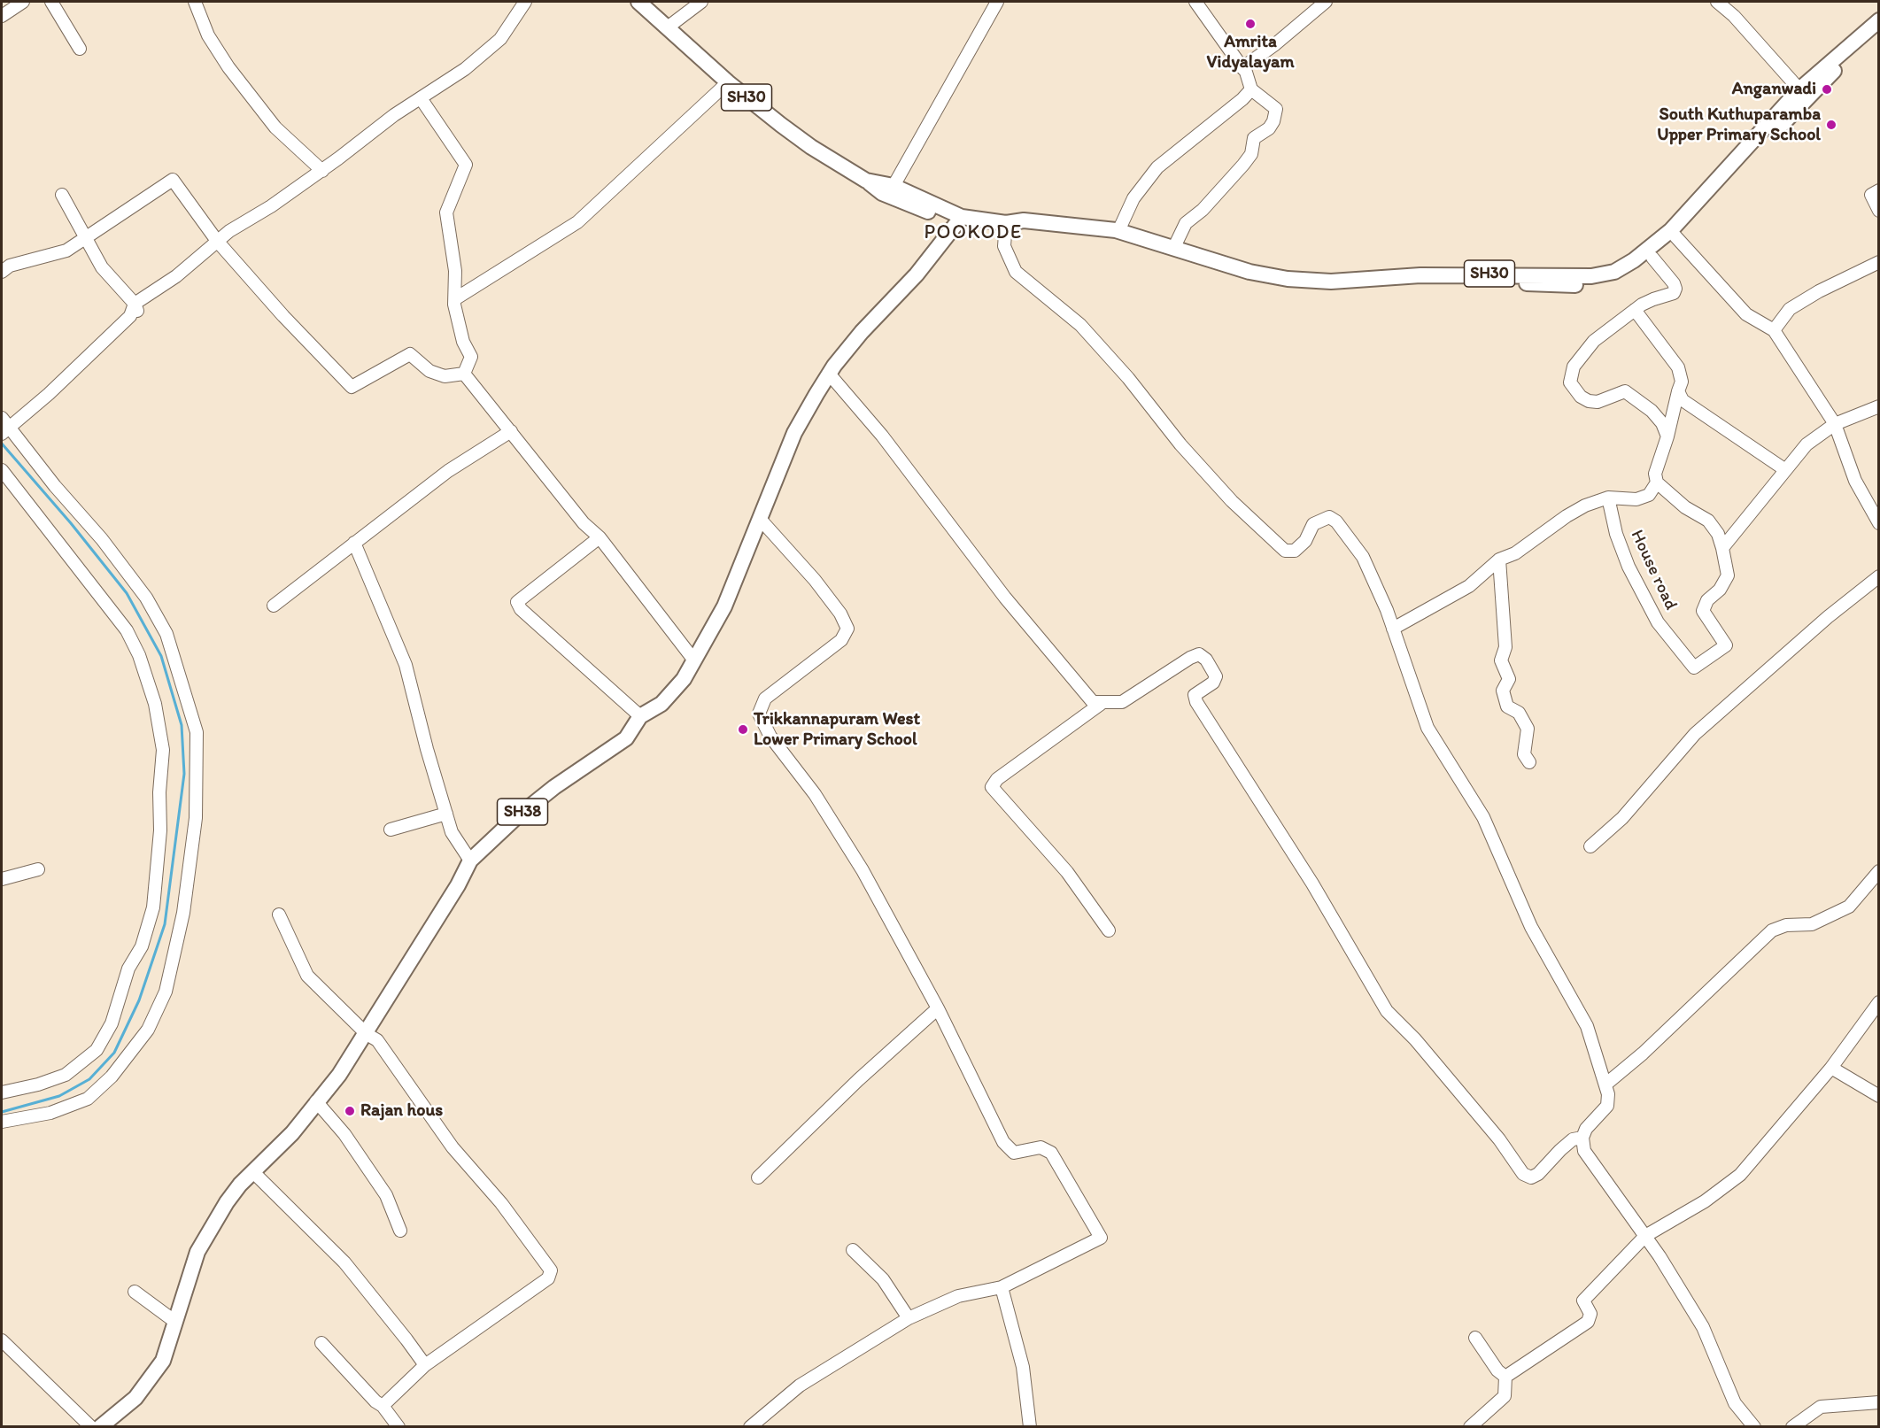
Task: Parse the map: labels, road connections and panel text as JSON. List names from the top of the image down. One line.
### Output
{"streets":{"main road":["SH30","SH38"],"street":["House road"]},"crossings":[["SH30","SH38"]],"districts":["POOKODE"],"places":["Amrita Vidyalayam","Anganwadi","South Kuthuparamba Upper Primary School","Trikkannapuram West Lower Primary School","Rajan hous"]}
